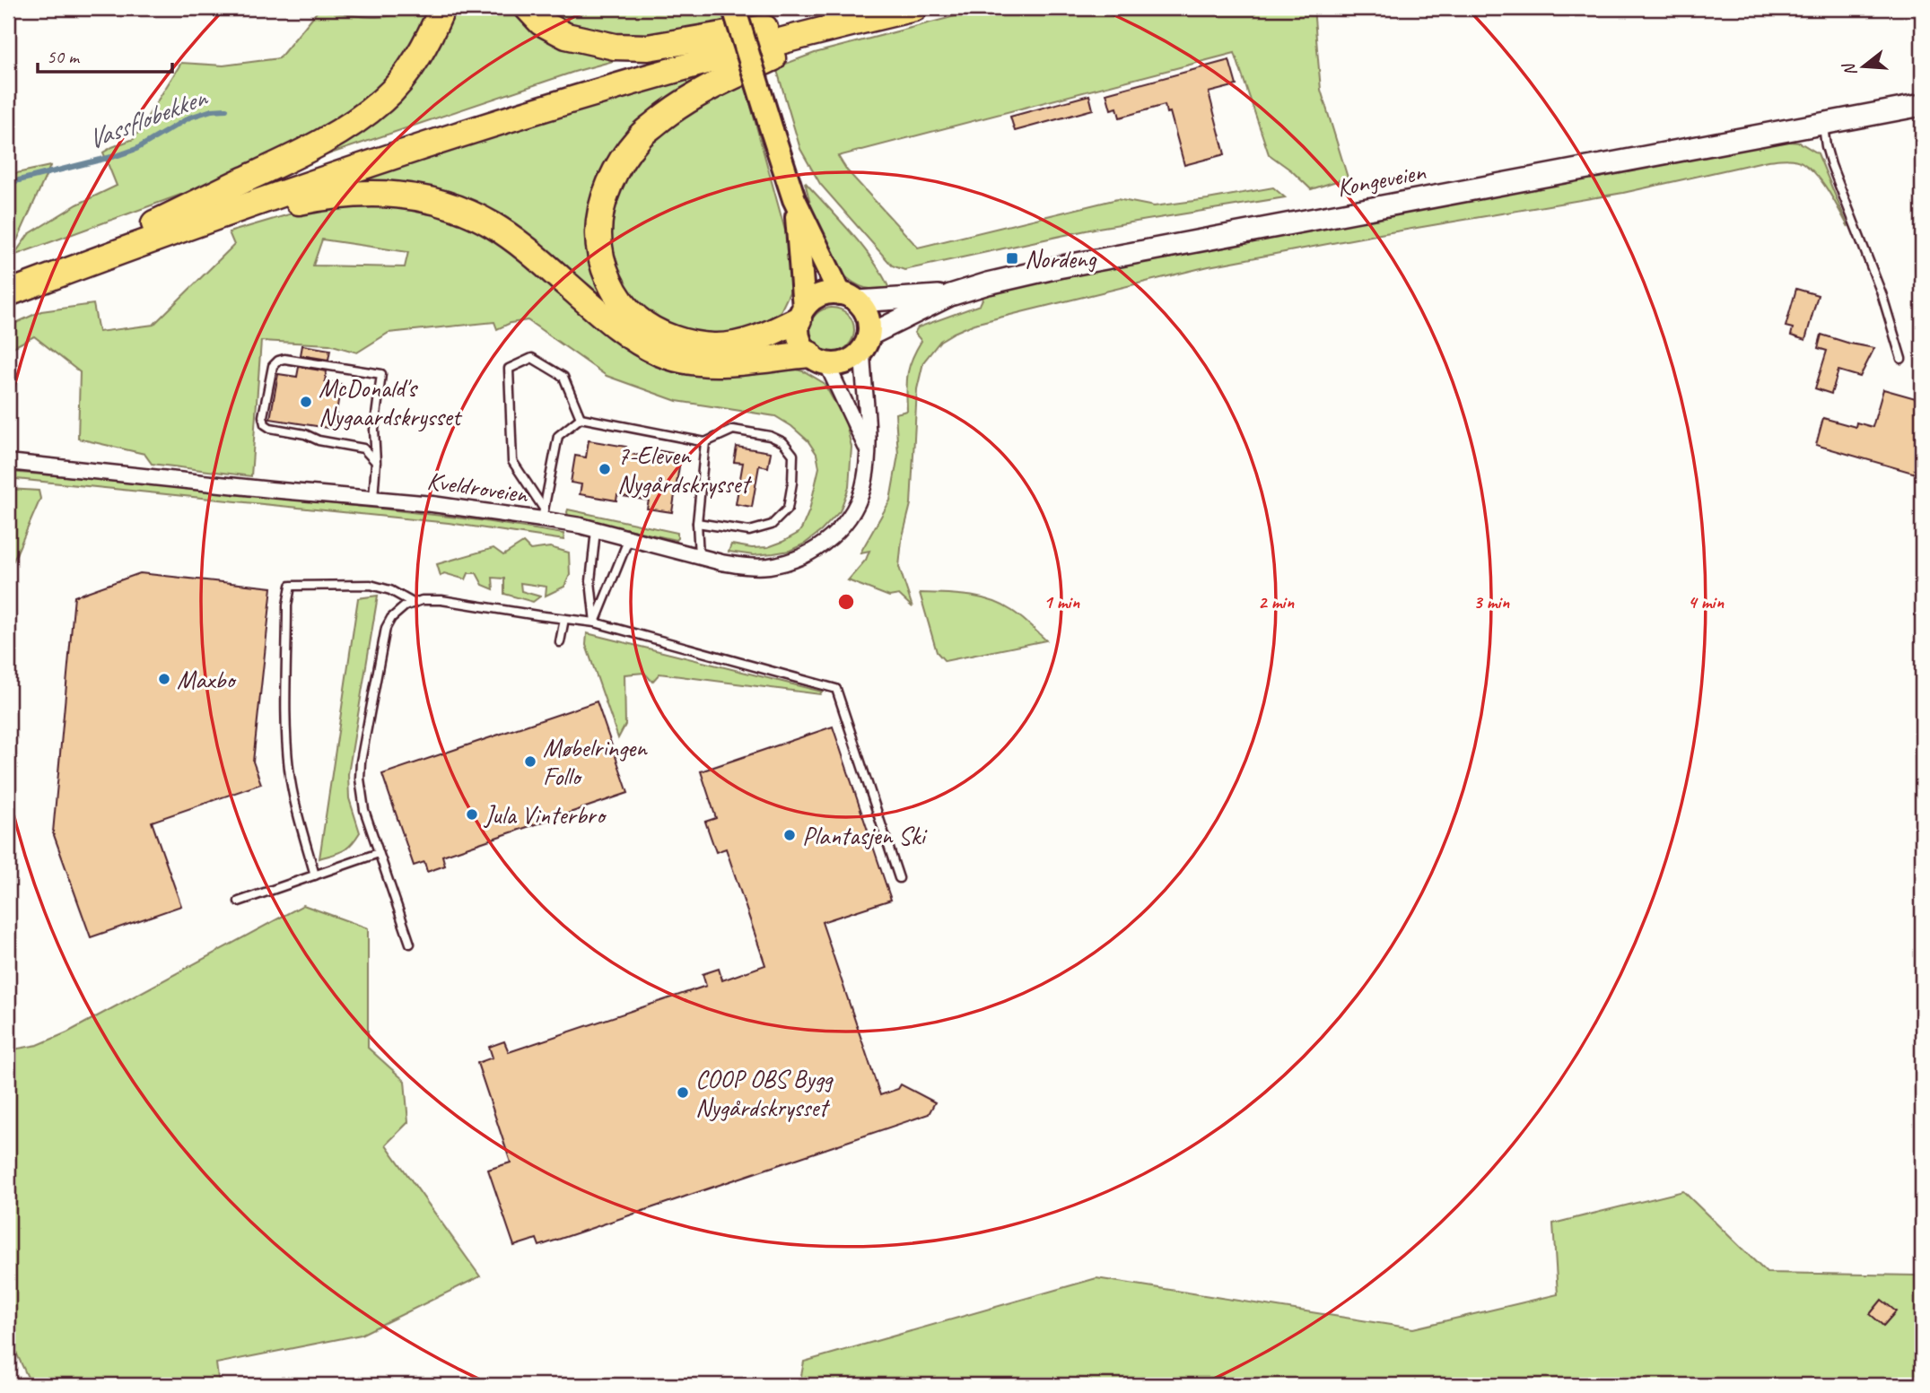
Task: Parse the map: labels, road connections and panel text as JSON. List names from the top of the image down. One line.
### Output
{"streets":{"main road":["Kongeveien"],"street":["Kveldroveien"]},"crossings":[["Kongeveien","Kveldroveien"]],"water":["Vassflobekken"],"places":{"transit":["Nordeng"],"other":["McDonald's Nygaardskrysset","7-Eleven Nygårdskrysset","Maxbo","Møbelringen Follo","Jula Vinterbro","Plantasjen Ski","COOP OBS Bygg Nygårdskrysset"]},"scale_bar":"50 m","north":"left","rings":["1 min","2 min","3 min","4 min"]}
